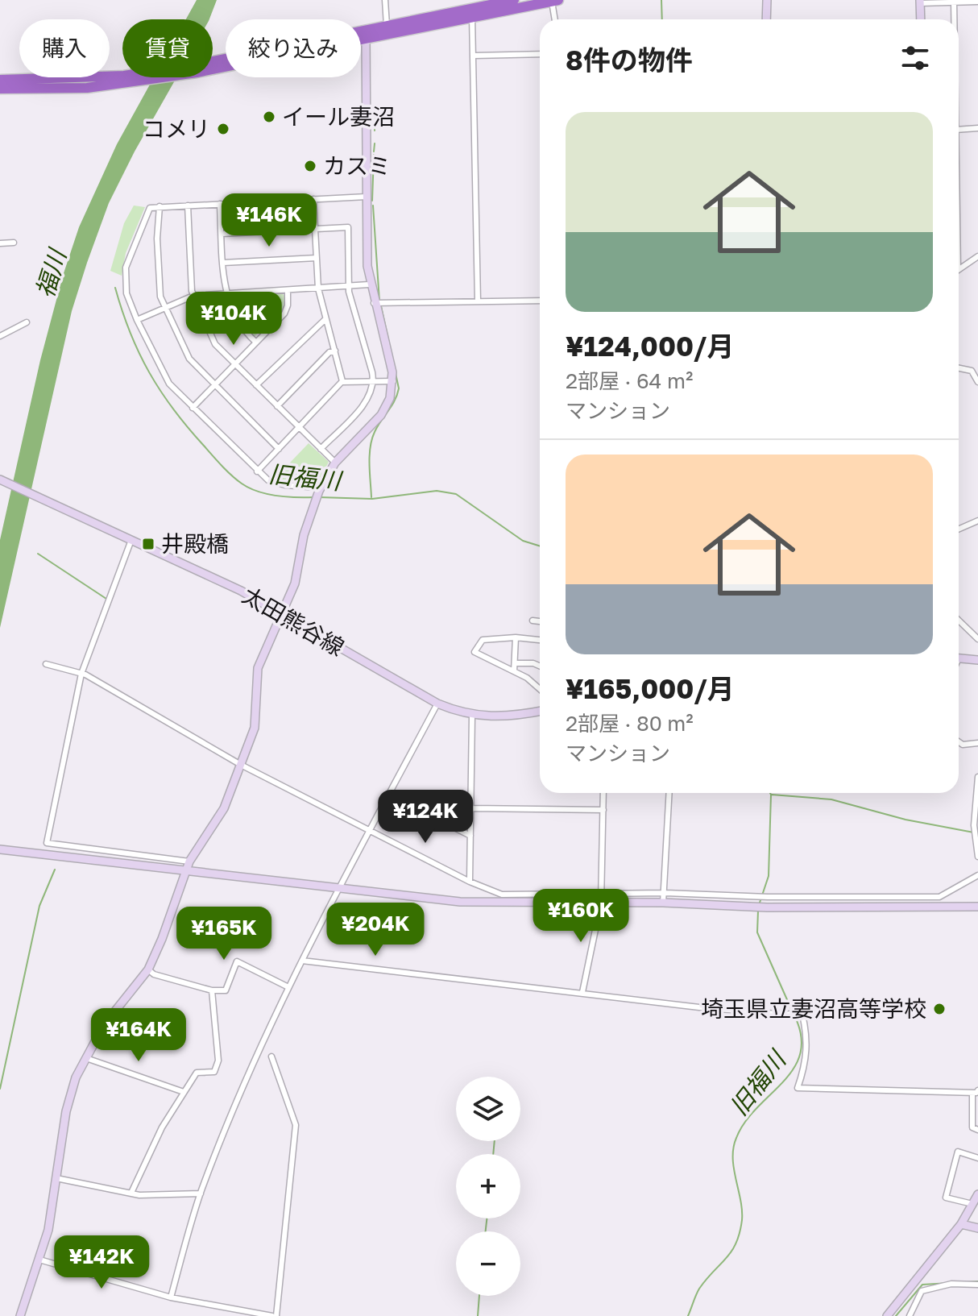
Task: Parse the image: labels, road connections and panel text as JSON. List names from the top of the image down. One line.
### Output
{"streets":{"street":["太田熊谷線"]},"water":["福川","旧福川"],"places":{"other":["イール妻沼","コメリ","カスミ","埼玉県立妻沼高等学校"],"transit":["井殿橋"]},"page":{"chip":["購入","賃貸","絞り込み"],"heading":"8件の物件","list":[{"name":"¥124,000/月","note":"2部屋 · 64 m² · マンション"},{"name":"¥165,000/月","note":"2部屋 · 80 m² · マンション"}],"price":["¥146K","¥104K","¥124K","¥160K","¥204K","¥165K","¥164K","¥142K"],"map_buttons":["+","−"]}}
